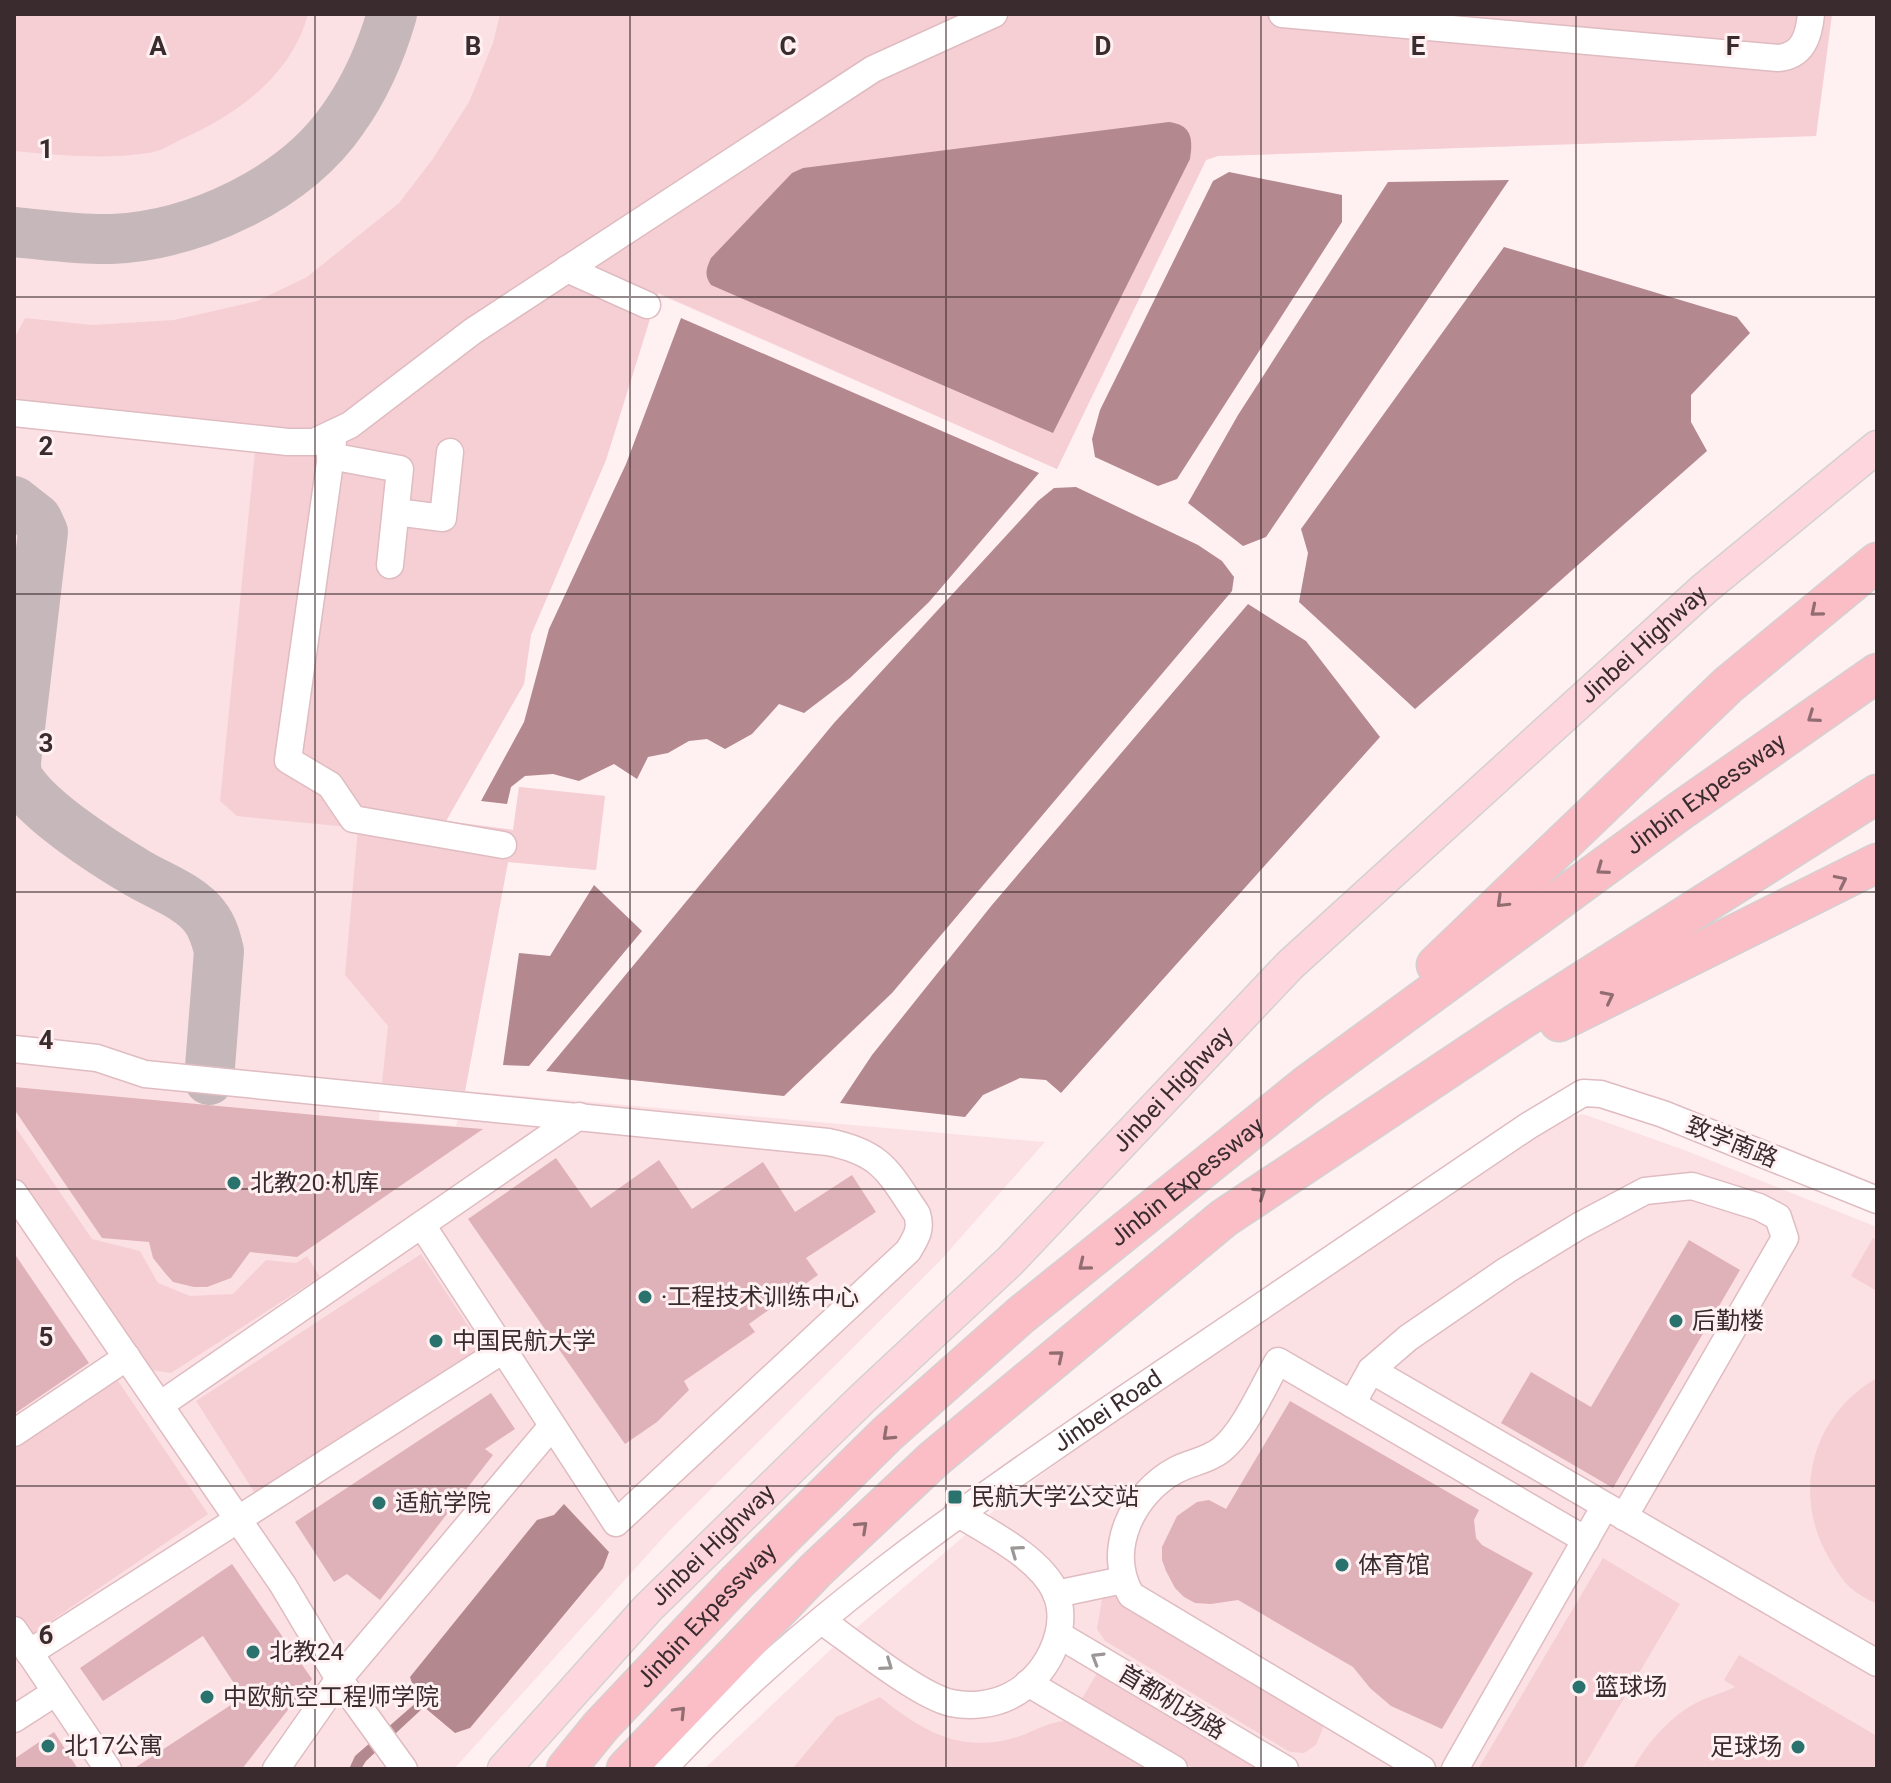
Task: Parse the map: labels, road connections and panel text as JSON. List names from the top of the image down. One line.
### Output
{"streets":{"highway":["Jinbin Expessway"],"main road":["Jinbei Highway"],"street":["致学南路","Jinbei Road","首都机场路"]},"crossings":[["致学南路","Jinbei Road"]],"places":{"other":["北教20·机库","·工程技术训练中心","后勤楼","中国民航大学","适航学院","体育馆","北教24","篮球场","中欧航空工程师学院","北17公寓","足球场"],"transit":["民航大学公交站"]},"grid":{"columns":["A","B","C","D","E","F"],"rows":["1","2","3","4","5","6"]}}
